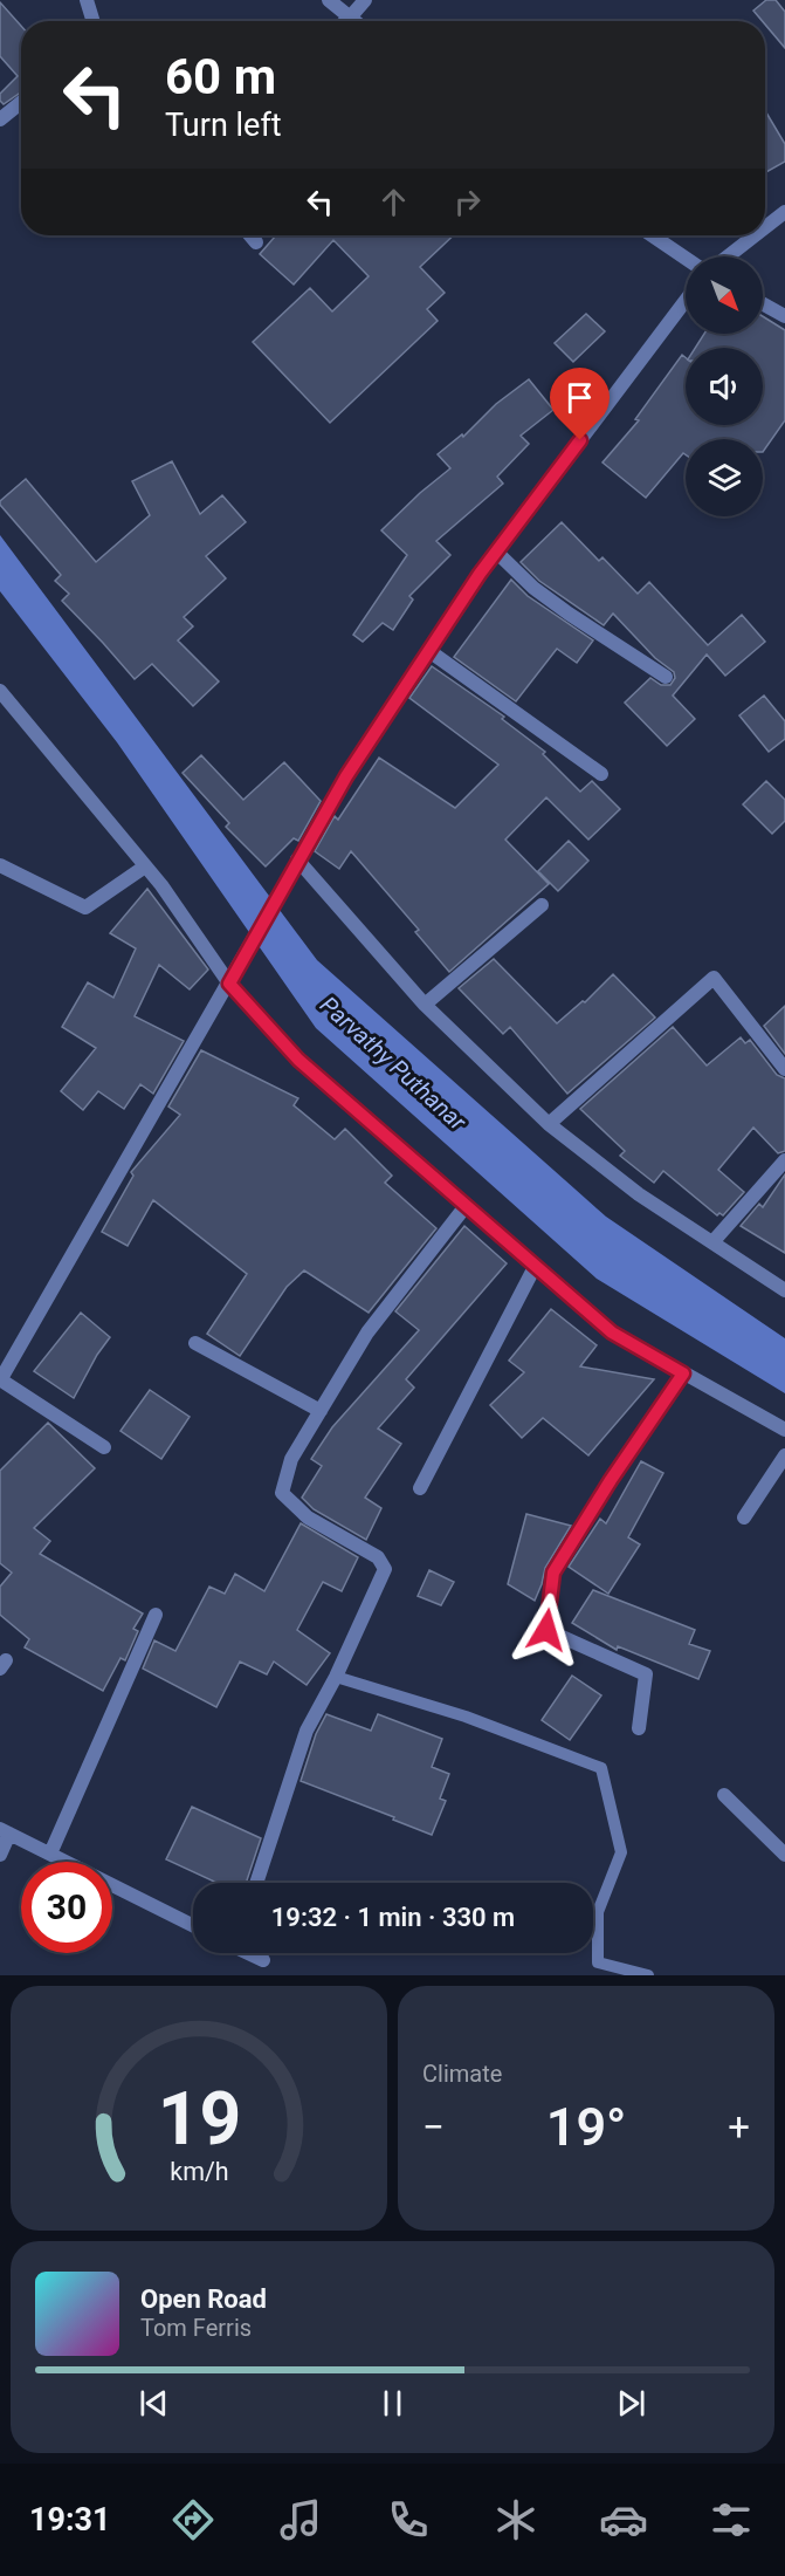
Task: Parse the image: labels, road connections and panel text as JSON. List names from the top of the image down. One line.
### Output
{"water":["Parvathy Puthanar"],"north":"bottom right","page":{"turn":["60 m","Turn left"],"limit":"30","trip":"19:32 · 1 min · 330 m","tile":"Climate","heat":["−","19°","+"],"song":["Open Road","Tom Ferris"],"tabs":"19:31","gauge":["19","km/h"]}}
